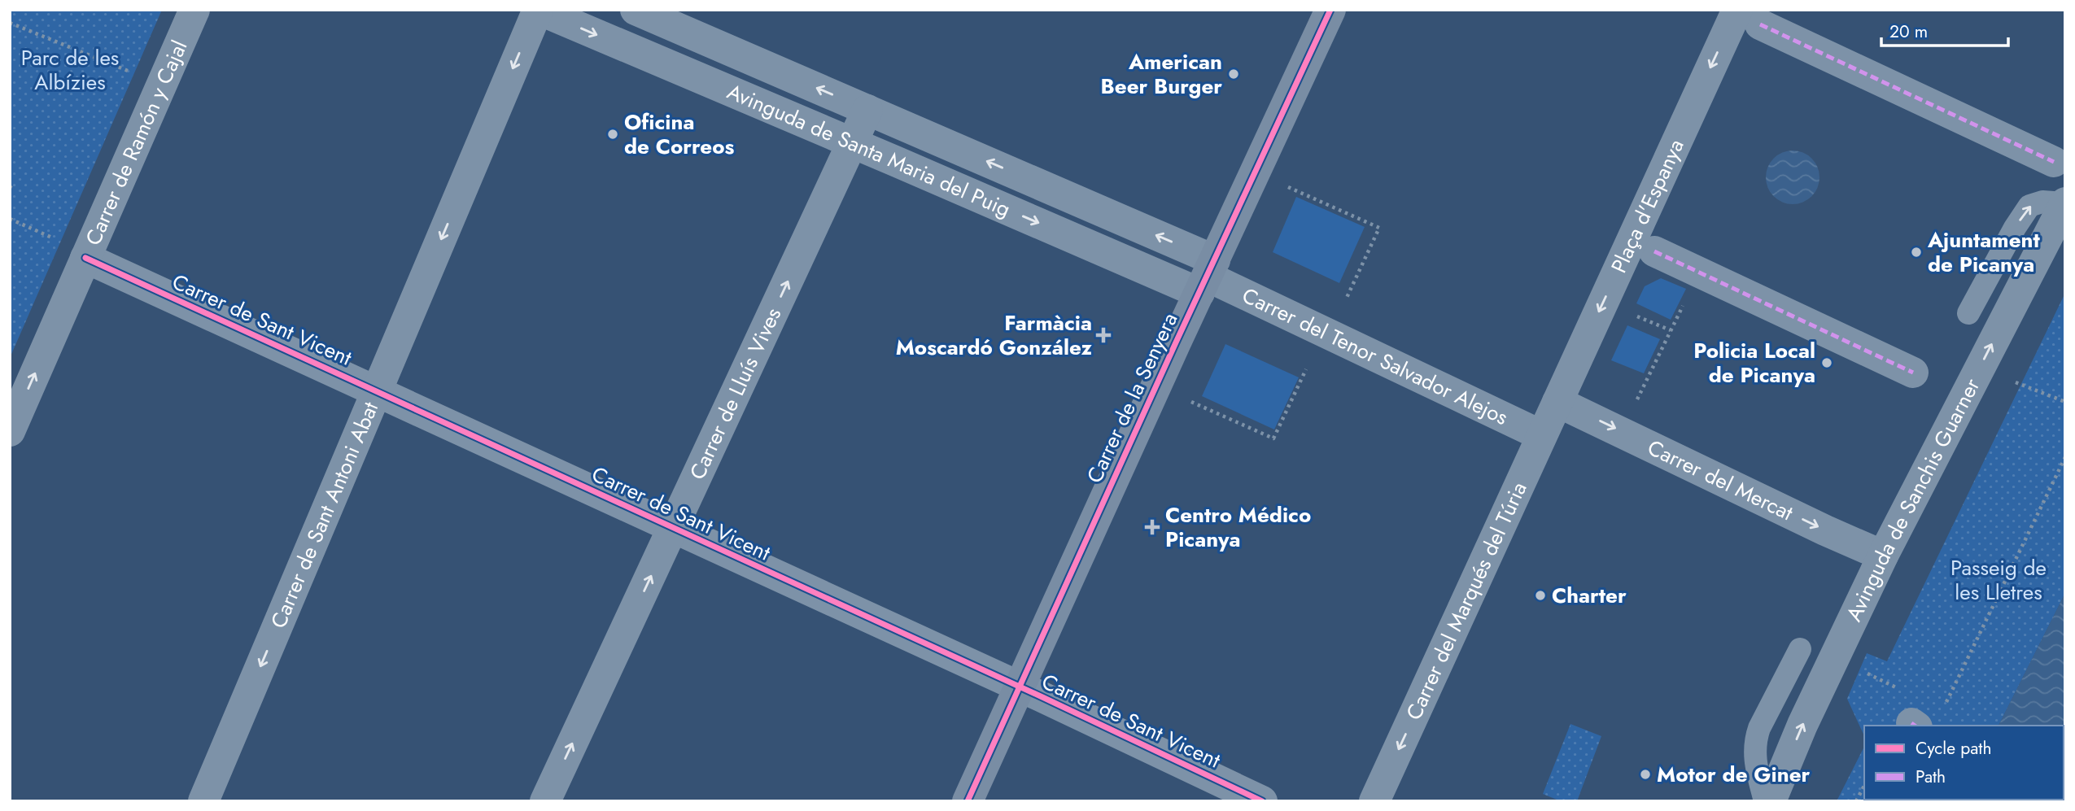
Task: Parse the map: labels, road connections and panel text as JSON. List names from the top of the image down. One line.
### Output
{"streets":{"street":["Carrer de Ramón y Cajal","Avinguda de Santa Maria del Puig","Plaça d'Espanya","Carrer de Sant Vicent","Carrer del Tenor Salvador Alejos","Carrer de Lluís Vives","Carrer de la Senyera","Carrer del Mercat","Avinguda de Sanchis Guarner","Carrer de Sant Antoni Abat","Carrer del Marqués del Túria"]},"crossings":[["Carrer de Ramón y Cajal","Carrer de Sant Vicent"],["Avinguda de Santa Maria del Puig","Carrer del Tenor Salvador Alejos"],["Avinguda de Santa Maria del Puig","Carrer de Lluís Vives"],["Avinguda de Santa Maria del Puig","Carrer de la Senyera"],["Avinguda de Santa Maria del Puig","Carrer de Sant Antoni Abat"],["Plaça d'Espanya","Carrer del Mercat"],["Plaça d'Espanya","Carrer del Marqués del Túria"],["Carrer de Sant Vicent","Carrer de Lluís Vives"],["Carrer de Sant Vicent","Carrer de la Senyera"],["Carrer de Sant Vicent","Carrer de Sant Antoni Abat"],["Carrer del Tenor Salvador Alejos","Carrer de la Senyera"],["Carrer del Tenor Salvador Alejos","Carrer del Marqués del Túria"],["Carrer del Mercat","Avinguda de Sanchis Guarner"],["Carrer del Mercat","Carrer del Marqués del Túria"]],"one_way":["Carrer de Ramón y Cajal","Plaça d'Espanya","Carrer de Lluís Vives","Carrer del Mercat","Avinguda de Sanchis Guarner","Carrer de Sant Antoni Abat","Carrer del Marqués del Túria"],"parks":["Parc de les Albízies","Passeig de les Lletres"],"places":{"other":["American Beer Burger","Oficina de Correos","Ajuntament de Picanya","Policia Local de Picanya","Charter","Motor de Giner"],"health":["Farmàcia Moscardó González","Centro Médico Picanya"]},"legend":["Cycle path","Path"],"scale_bar":"20 m"}
